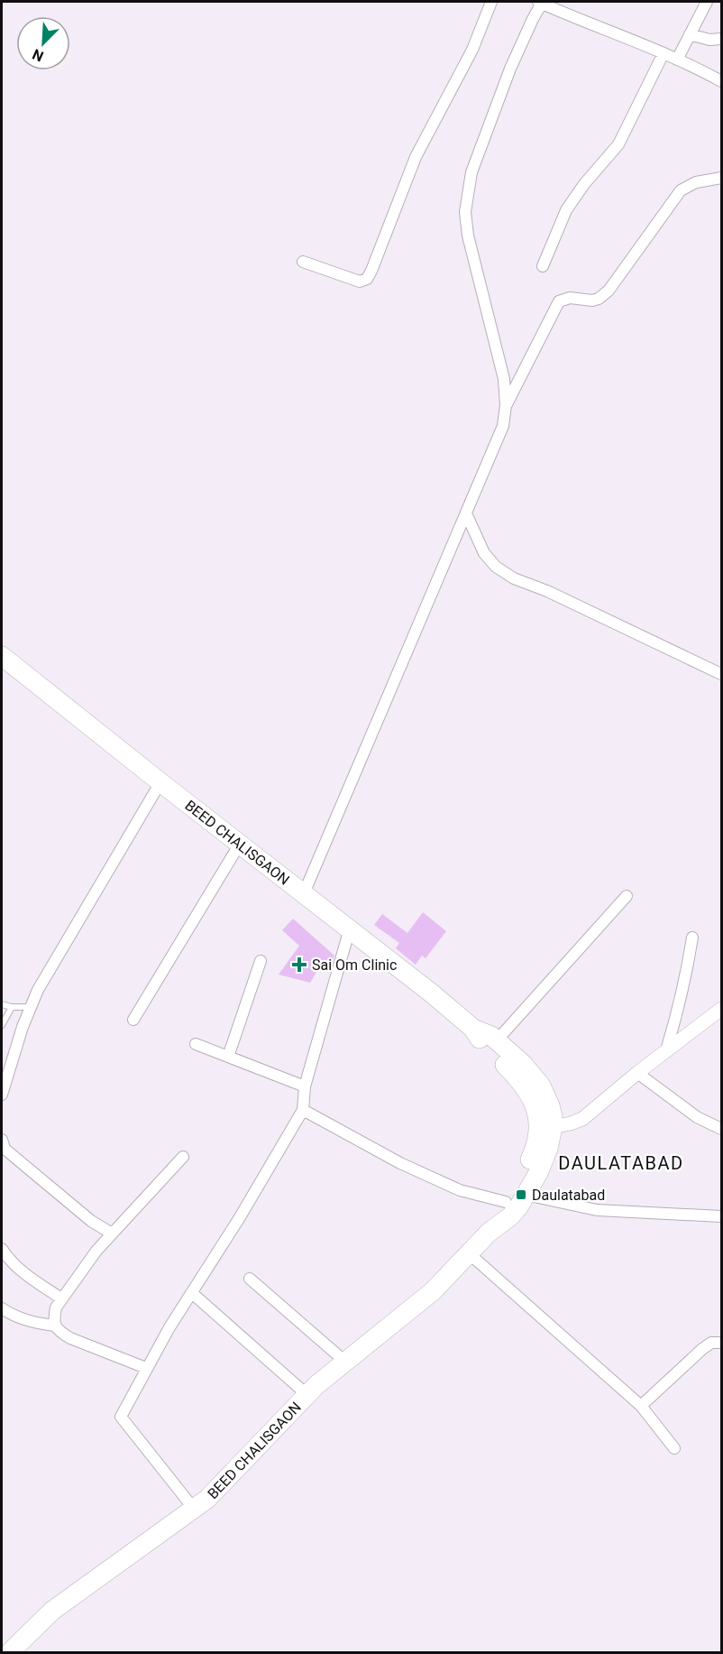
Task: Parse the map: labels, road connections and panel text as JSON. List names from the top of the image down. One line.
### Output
{"streets":{"highway":["BEED CHALISGAON"]},"districts":["DAULATABAD"],"places":{"health":["Sai Om Clinic"],"transit":["Daulatabad"]},"north":"bottom left"}
